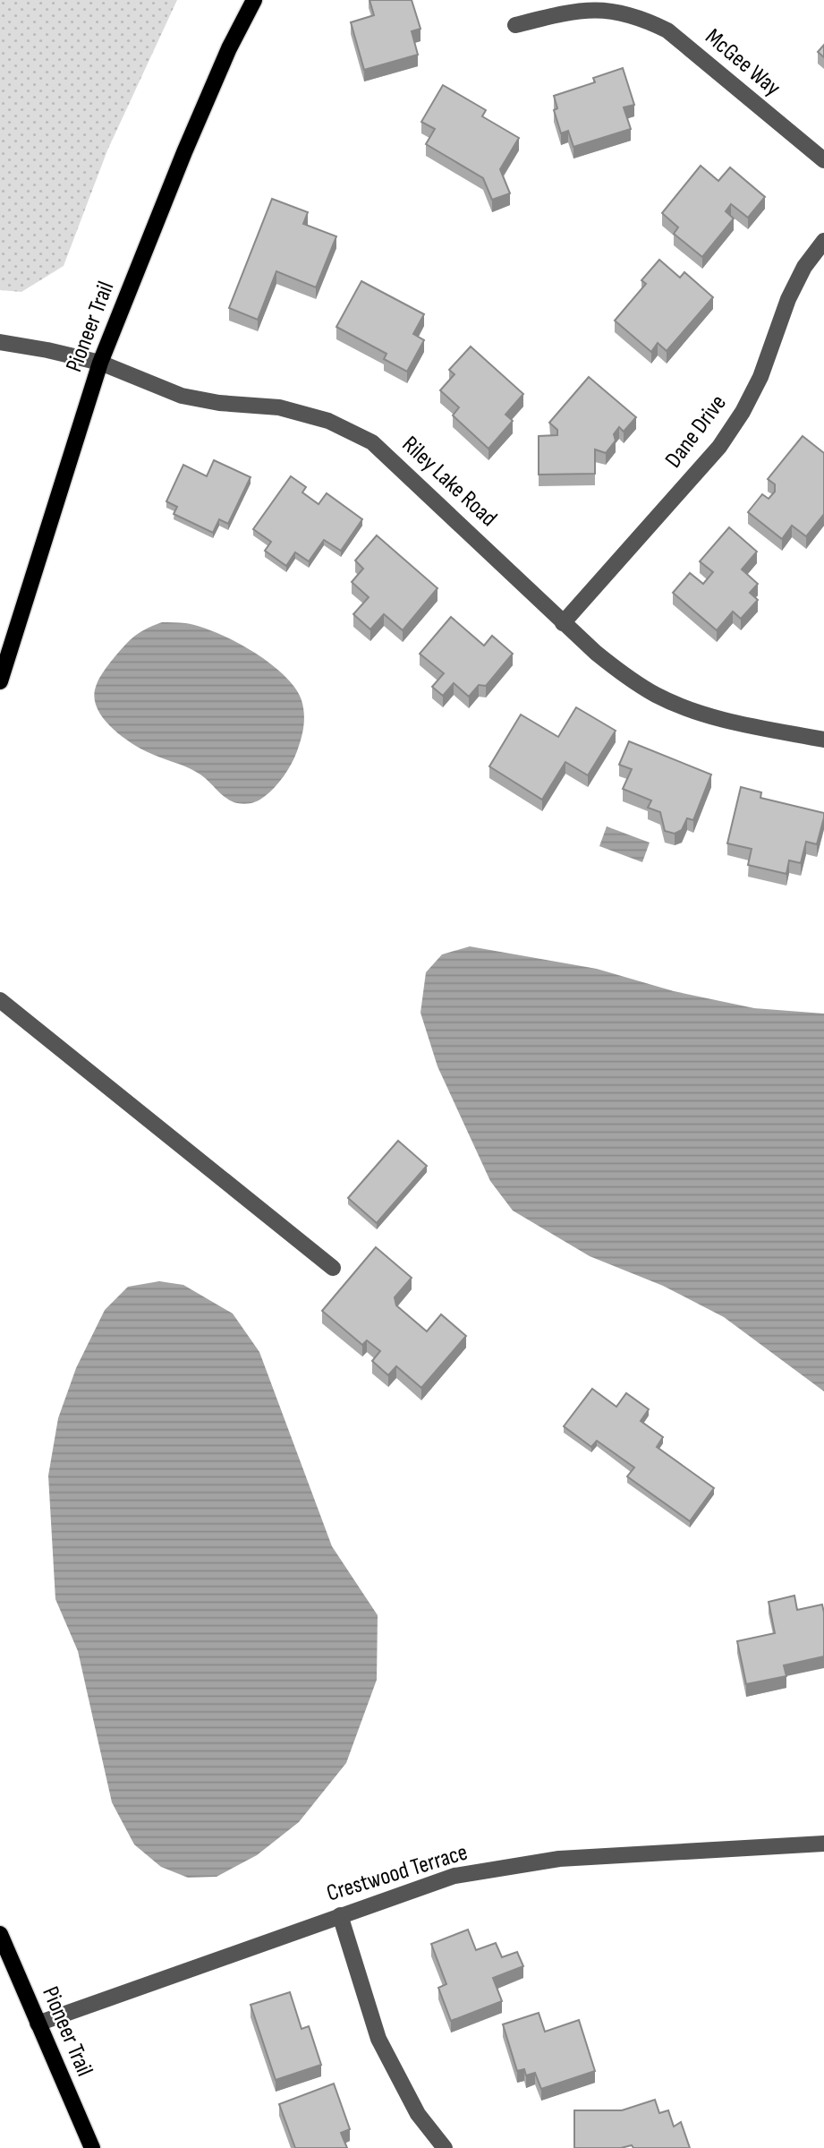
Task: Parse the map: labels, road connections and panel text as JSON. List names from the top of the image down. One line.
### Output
{"streets":{"main road":["Pioneer Trail"],"street":["McGee Way","Dane Drive","Riley Lake Road","Crestwood Terrace"]},"crossings":[["Pioneer Trail","Riley Lake Road"],["Pioneer Trail","Crestwood Terrace"],["Dane Drive","Riley Lake Road"]]}
